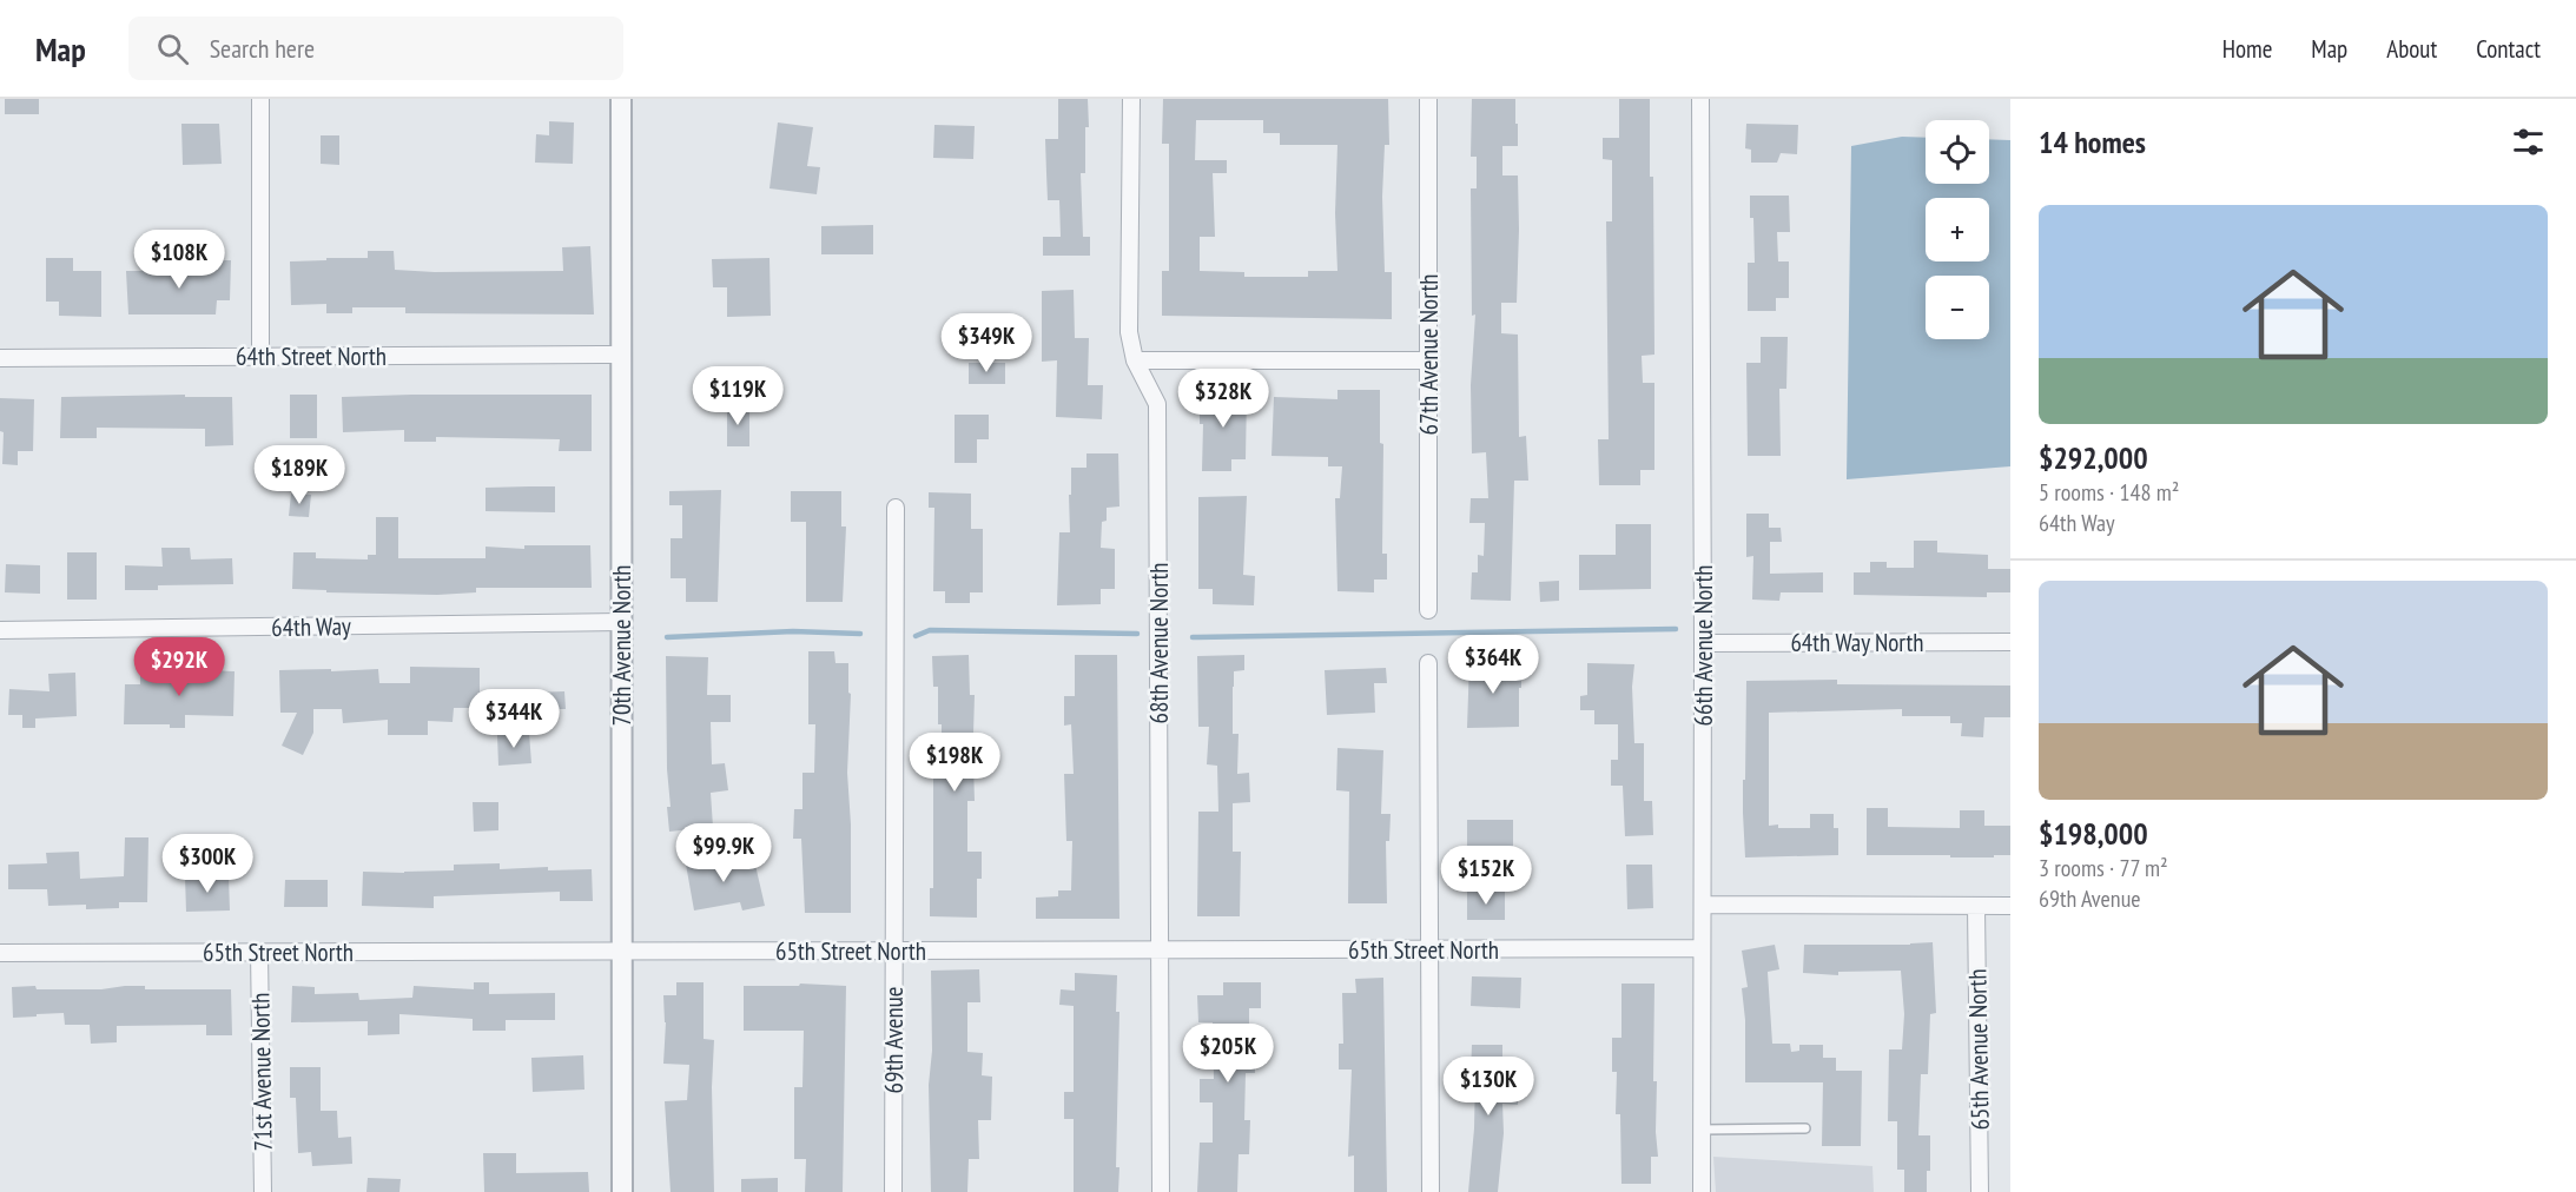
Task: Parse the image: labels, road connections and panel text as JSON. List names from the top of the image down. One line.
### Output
{"streets":{"street":["67th Avenue North","64th Street North","64th Way","64th Way North","68th Avenue North","70th Avenue North","66th Avenue North","65th Street North","69th Avenue","65th Avenue North","71st Avenue North"]},"crossings":[["64th Street North","70th Avenue North"],["64th Way","70th Avenue North"],["64th Way North","66th Avenue North"],["68th Avenue North","65th Street North"],["70th Avenue North","65th Street North"],["66th Avenue North","65th Street North"],["65th Street North","69th Avenue"],["65th Street North","71st Avenue North"]],"page":{"header":"Map","search":"Search here","nav":["Home","Map","About","Contact"],"heading":"14 homes","map_buttons":["+","−"],"list":[{"name":"$292,000","note":"5 rooms · 148 m² · 64th Way"},{"name":"$198,000","note":"3 rooms · 77 m² · 69th Avenue"}],"price":["$108K","$349K","$119K","$328K","$189K","$364K","$292K","$344K","$198K","$99.9K","$300K","$152K","$205K","$130K"]}}
